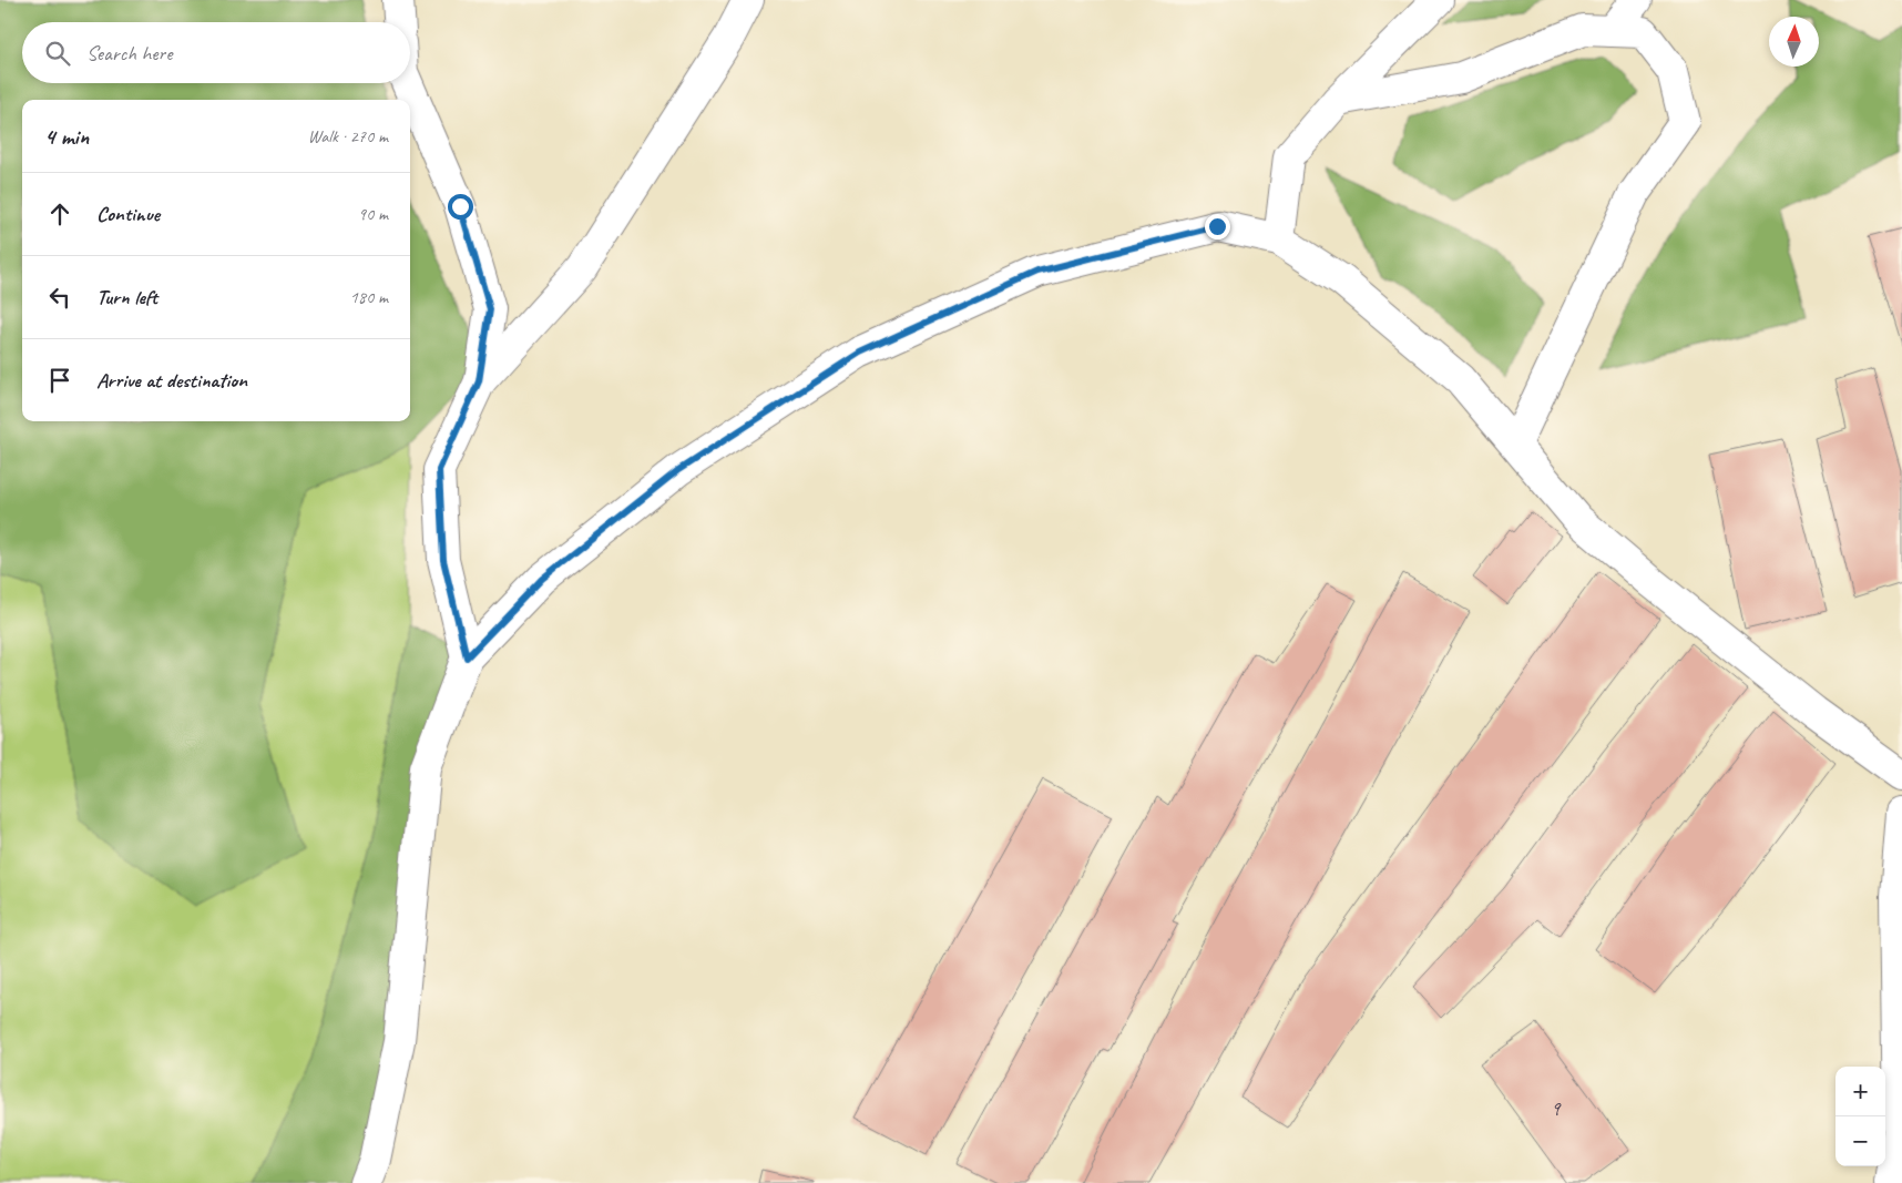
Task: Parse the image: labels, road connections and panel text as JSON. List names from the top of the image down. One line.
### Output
{"house_numbers":["9"],"north":"top","page":{"search":"Search here","heading":["4 min","Walk · 270 m"],"list":[["Continue","90 m"],["Turn left","180 m"],"Arrive at destination"],"map_buttons":["+","−"]}}
